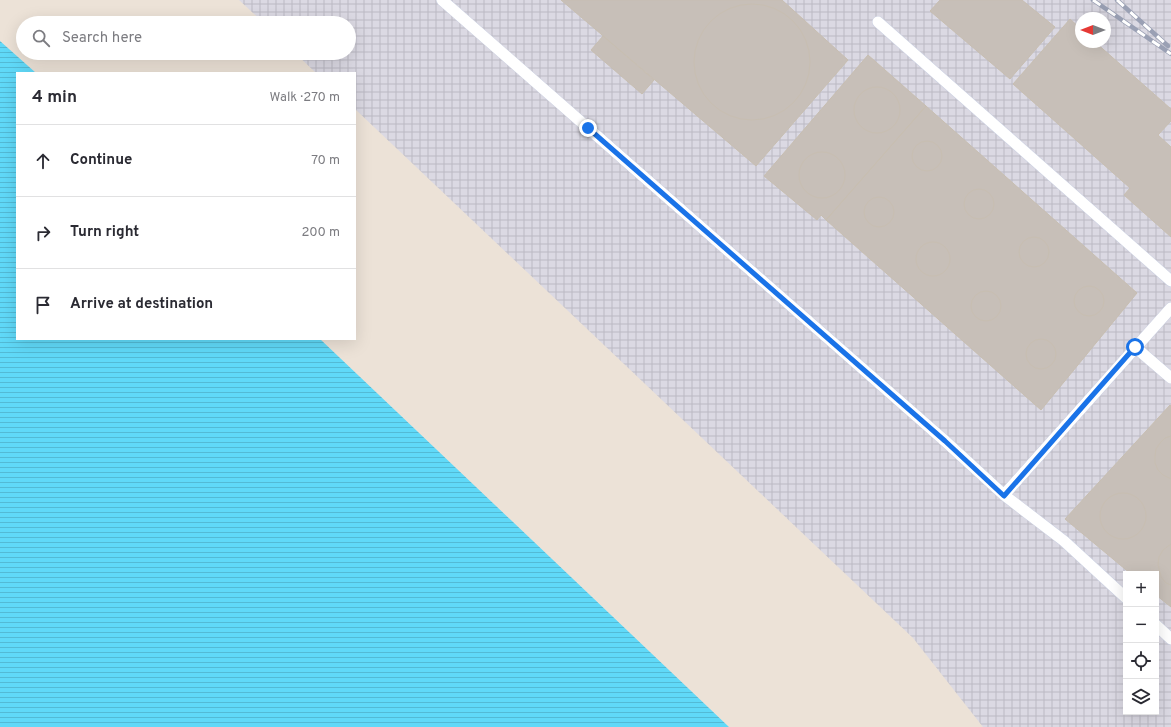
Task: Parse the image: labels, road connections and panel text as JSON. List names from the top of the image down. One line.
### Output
{"north":"left","page":{"search":"Search here","heading":["4 min","Walk · 270 m"],"list":[["Continue","70 m"],["Turn right","200 m"],"Arrive at destination"],"map_buttons":["+","−"]}}
